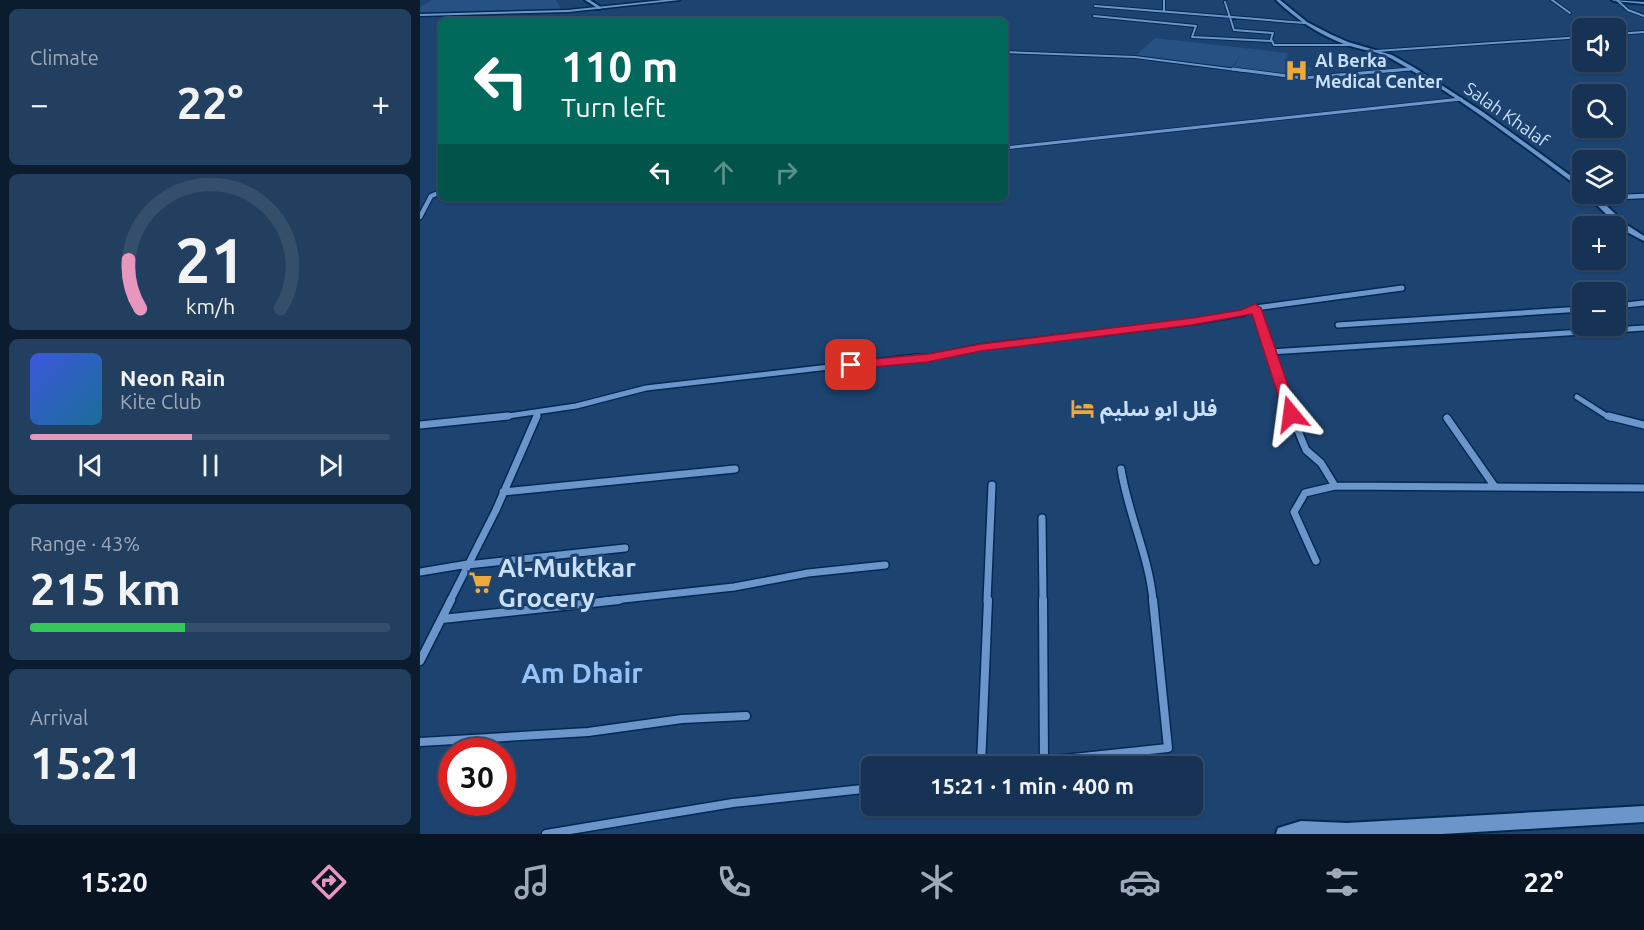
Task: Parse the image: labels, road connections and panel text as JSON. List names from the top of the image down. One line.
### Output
{"streets":{"street":["Salah Khalaf"]},"districts":["Am Dhair"],"places":{"hospital":["Al Berka Medical Center"],"hotel":["فلل ابو سليم"],"supermarket":["Al-Muktkar Grocery"]},"page":{"tile":["Climate",["Range · 43%","215 km"],["Arrival","15:21"]],"map_buttons":["+","−"],"turn":["110 m","Turn left"],"heat":["−","22°","+"],"song":["Neon Rain","Kite Club"],"limit":"30","trip":"15:21 · 1 min · 400 m","tabs":["15:20","22°"],"gauge":["21","km/h"]}}
